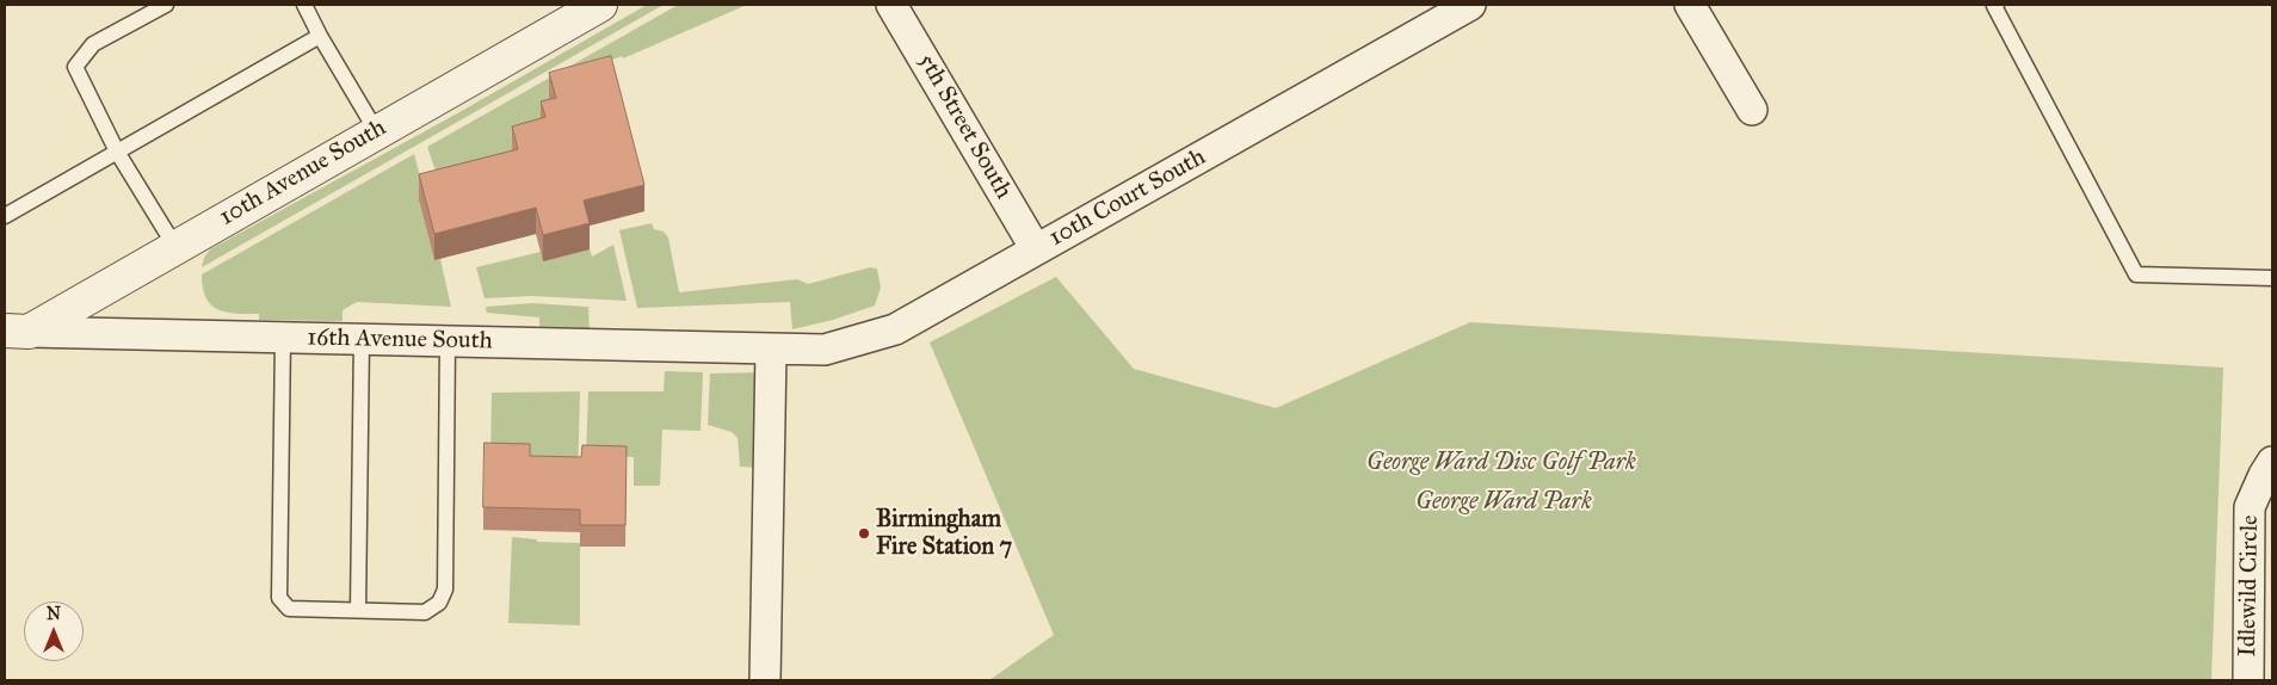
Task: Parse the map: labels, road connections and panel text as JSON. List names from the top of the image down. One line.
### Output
{"streets":{"street":["5th Street South","10th Avenue South","10th Court South","16th Avenue South","Idlewild Circle"]},"crossings":[["5th Street South","10th Court South"],["10th Avenue South","16th Avenue South"],["10th Court South","16th Avenue South"]],"parks":["George Ward Disc Golf Park","George Ward Park"],"places":["Birmingham Fire Station 7"],"north":"top"}
